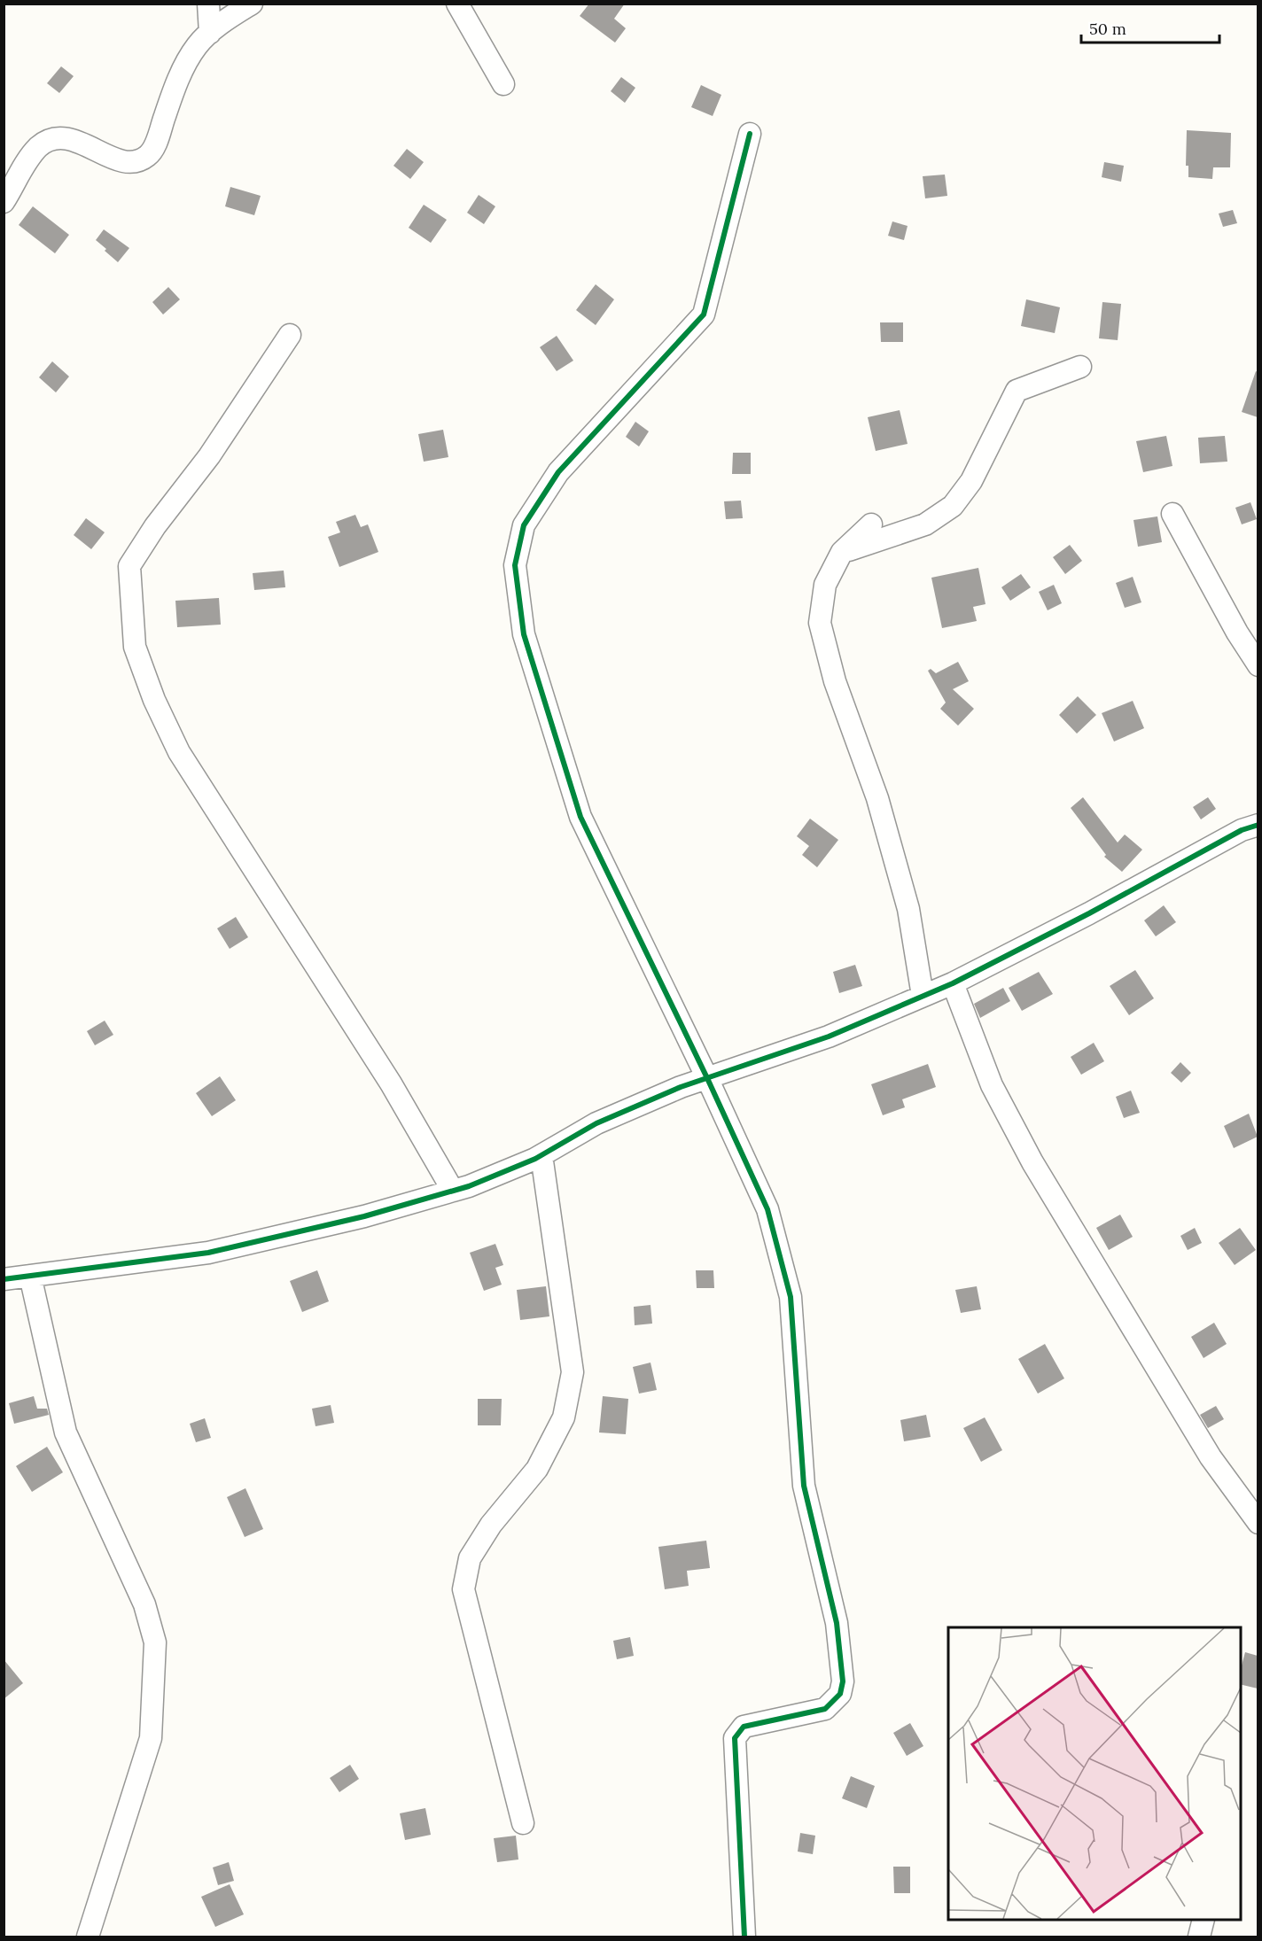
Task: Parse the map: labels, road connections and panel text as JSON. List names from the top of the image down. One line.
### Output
{"scale_bar":"50 m"}
